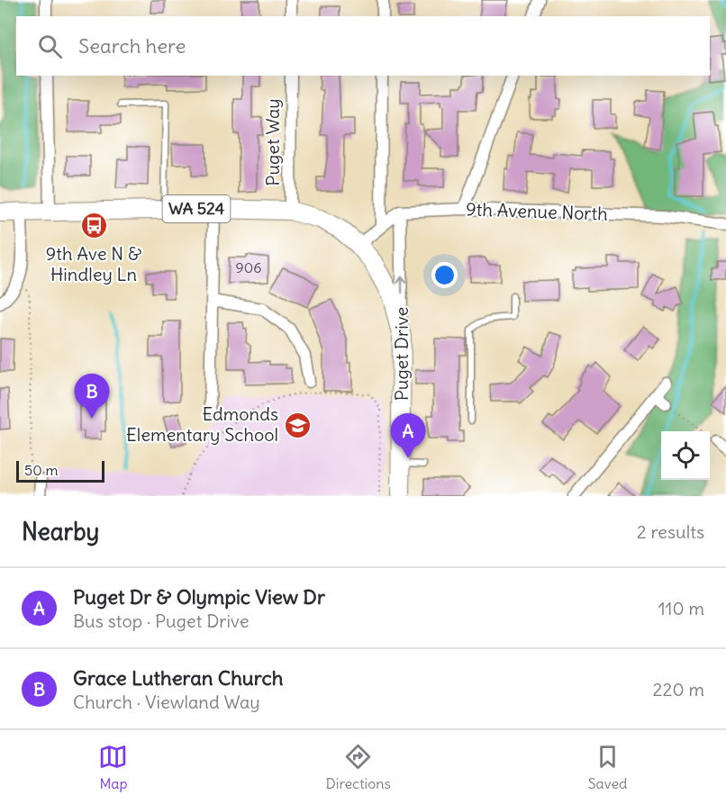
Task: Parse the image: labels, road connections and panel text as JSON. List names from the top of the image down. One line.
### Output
{"streets":{"main road":["WA 524","Puget Drive"],"street":["Puget Way","9th Avenue North"]},"crossings":[["Puget Way","WA 524"],["WA 524","Puget Drive"],["9th Avenue North","Puget Drive"]],"one_way":["Puget Drive"],"places":{"bus stop":["9th Ave N & Hindley Ln"],"school or university":["Edmonds Elementary School"]},"house_numbers":["906"],"scale_bar":"50 m","page":{"search":"Search here","pins":["B","A"],"scale":"50 m","heading":["Nearby","2 results"],"list":[{"mark":"A","name":"Puget Dr & Olympic View Dr","note":"Bus stop · Puget Drive","value":"110 m"},{"mark":"B","name":"Grace Lutheran Church","note":"Church · Viewland Way","value":"220 m"}],"nav":["Map","Directions","Saved"]}}
